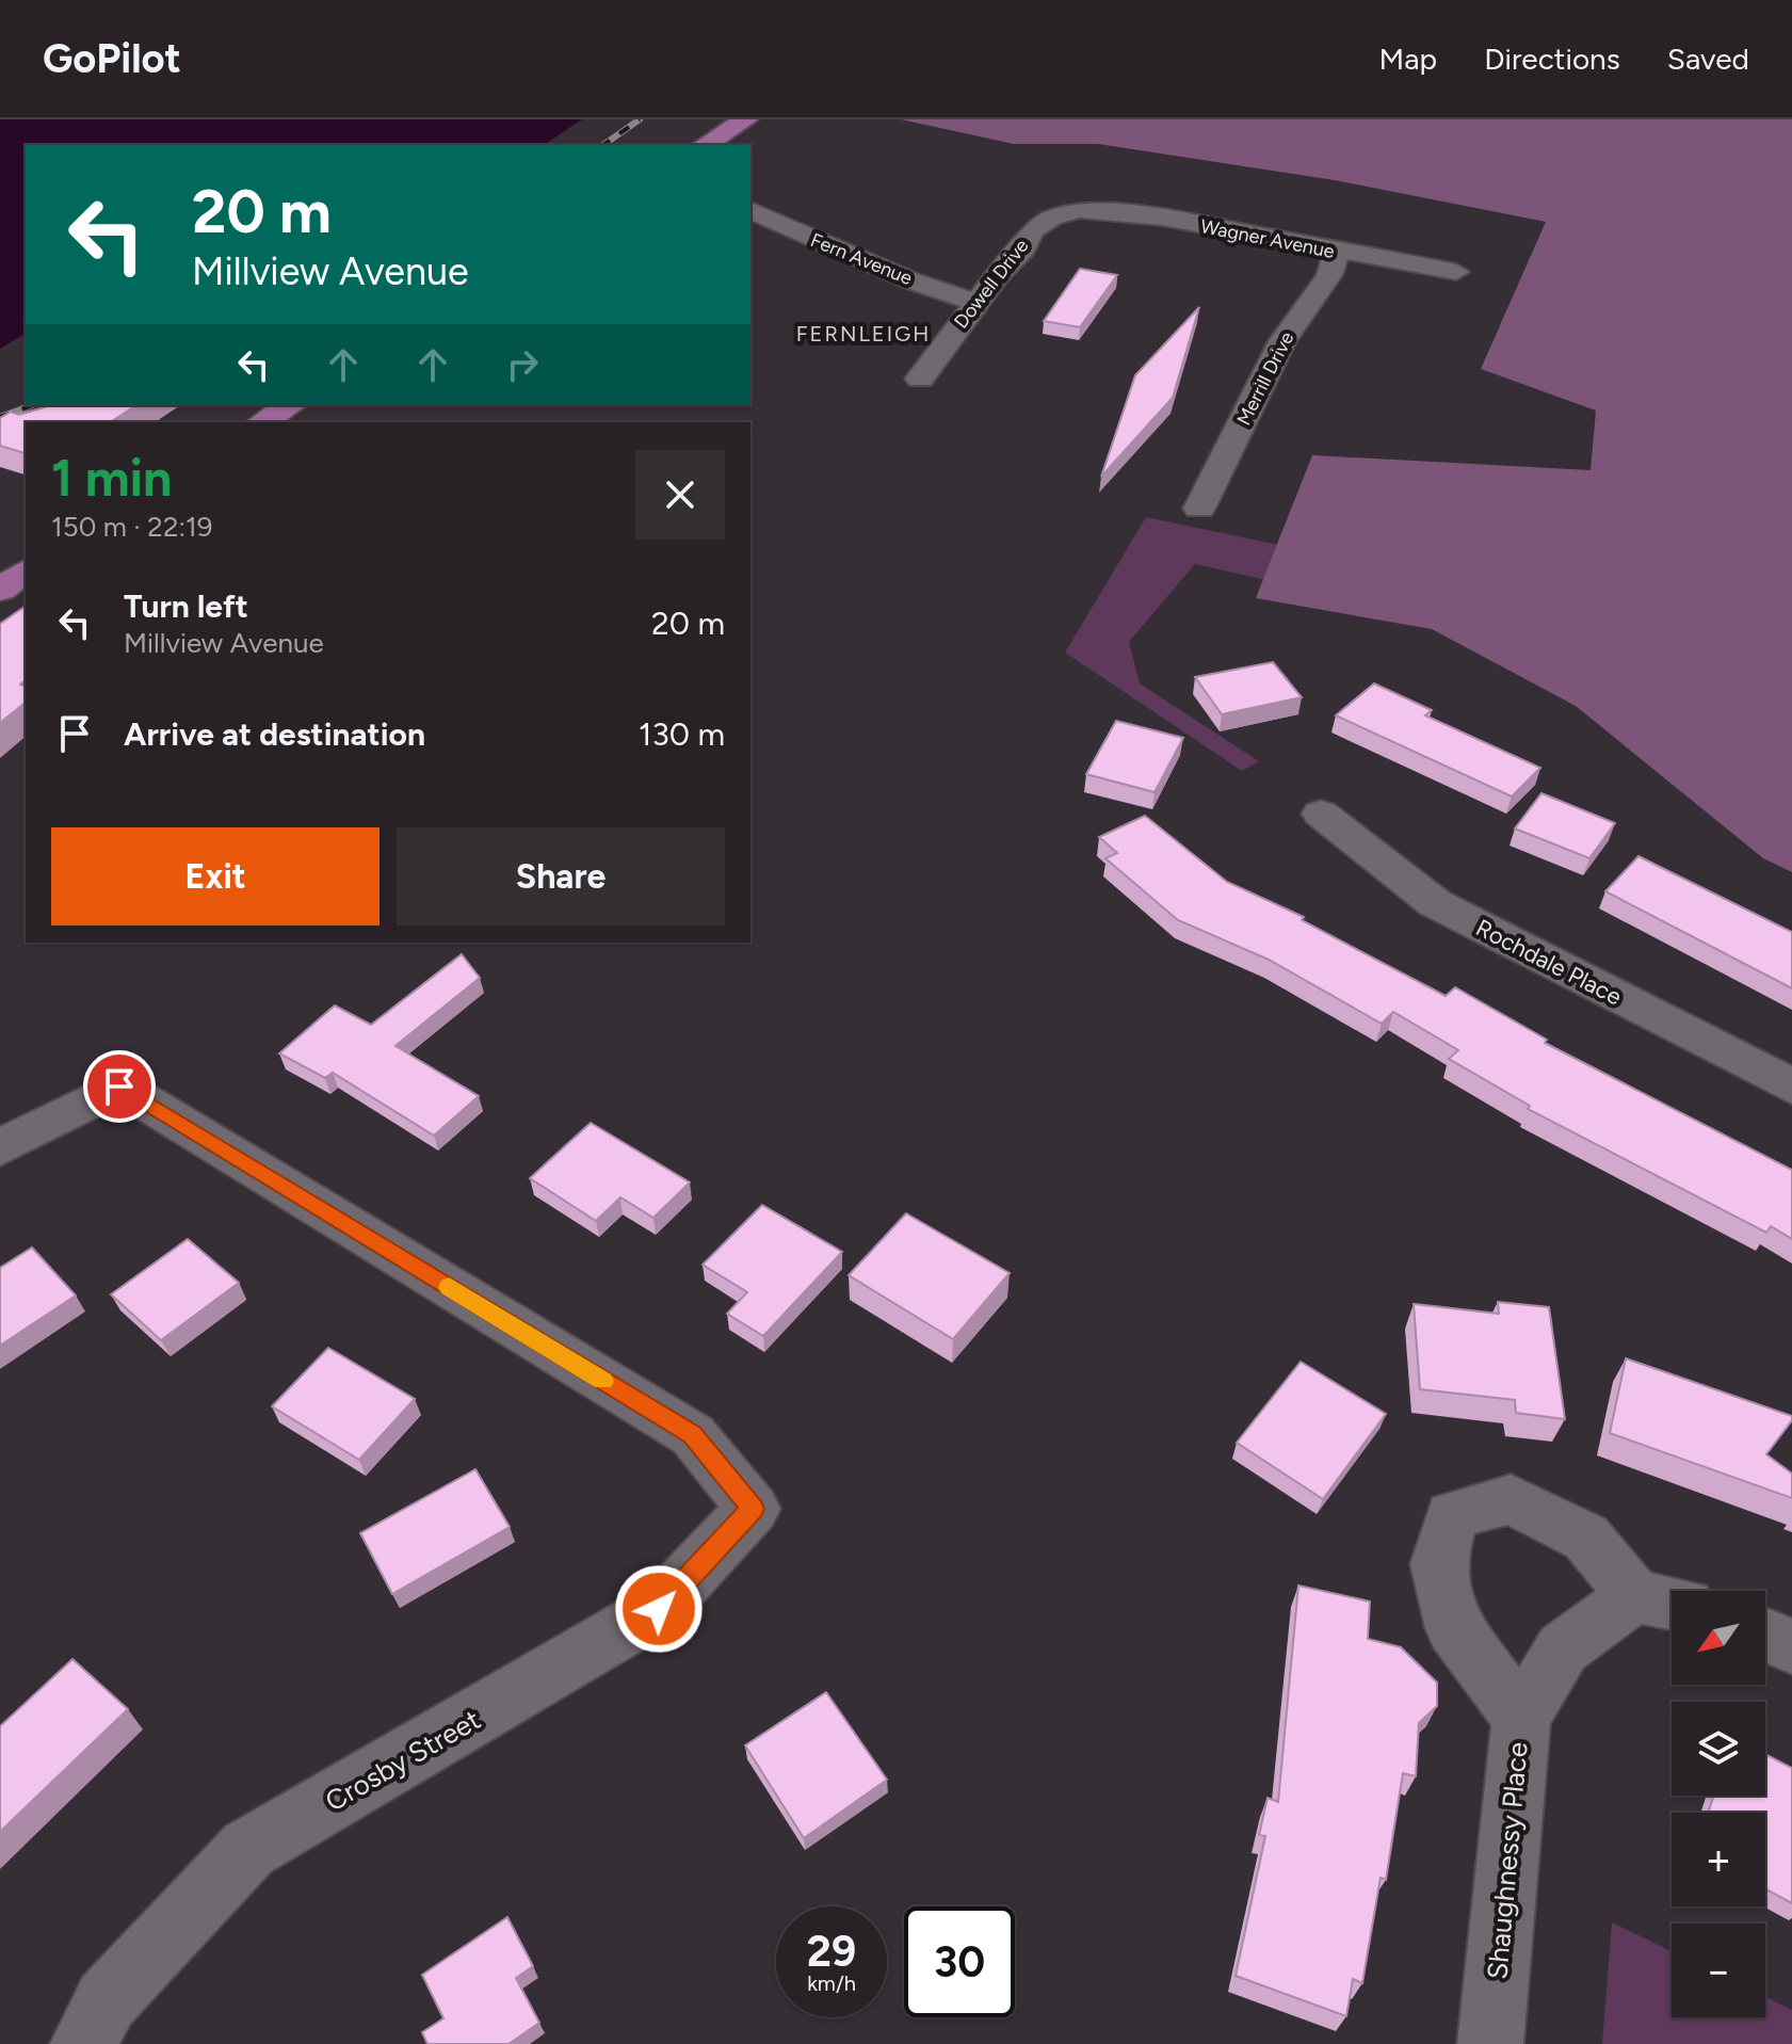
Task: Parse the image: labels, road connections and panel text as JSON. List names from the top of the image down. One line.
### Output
{"streets":{"street":["Wagner Avenue","Fern Avenue","Dowell Drive","Merrill Drive","Rochdale Place","Crosby Street","Shaughnessy Place"]},"crossings":[["Wagner Avenue","Dowell Drive"],["Wagner Avenue","Merrill Drive"],["Fern Avenue","Dowell Drive"]],"districts":["FERNLEIGH"],"north":"bottom left","page":{"header":"GoPilot","nav":["Map","Directions","Saved"],"turn":["20 m","Millview Avenue"],"heading":["1 min","150 m · 22:19"],"list":[{"name":"Turn left","note":"Millview Avenue","value":"20 m"},{"name":"Arrive at destination","value":"130 m"}],"buttons":["Exit","Share"],"map_buttons":["+","−"],"speed":"29 km/h","limit":"30"}}
